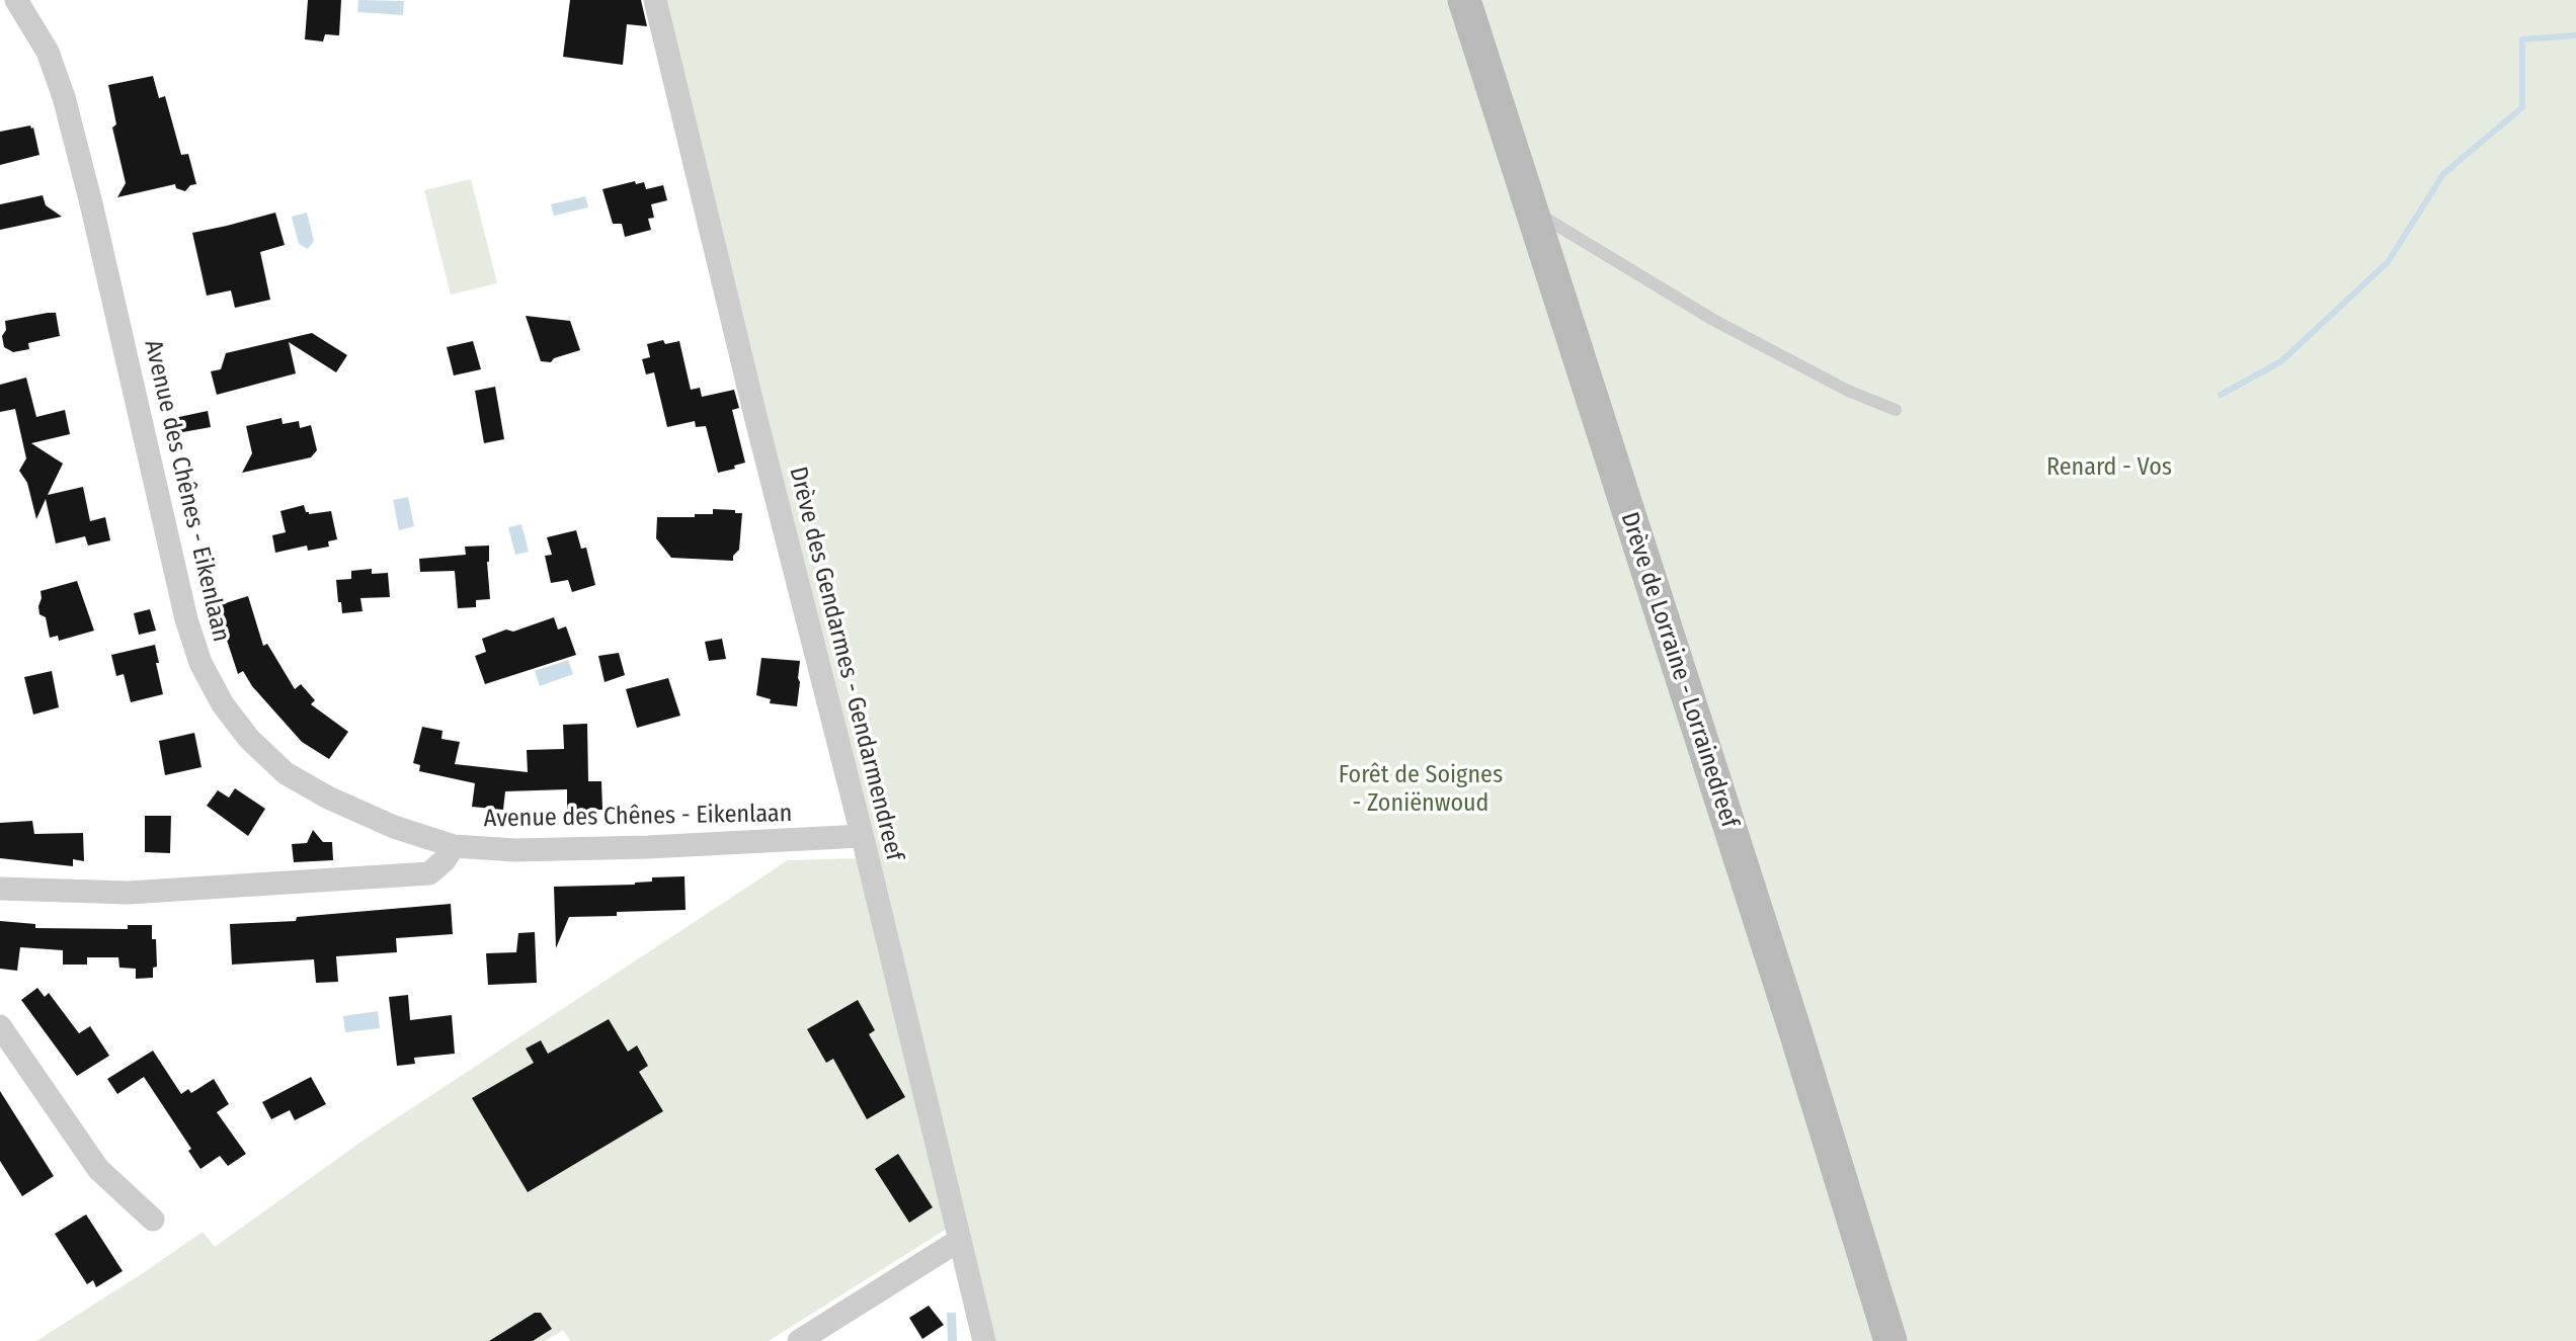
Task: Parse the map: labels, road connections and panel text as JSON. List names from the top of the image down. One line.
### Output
{"streets":{"main road":["Drève de Lorraine - Lorrainedreef"],"street":["Avenue des Chênes - Eikenlaan","Drève des Gendarmes - Gendarmendreef"]},"crossings":[["Avenue des Chênes - Eikenlaan","Drève des Gendarmes - Gendarmendreef"]],"parks":["Renard - Vos","Forêt de Soignes - Zoniënwoud"]}
